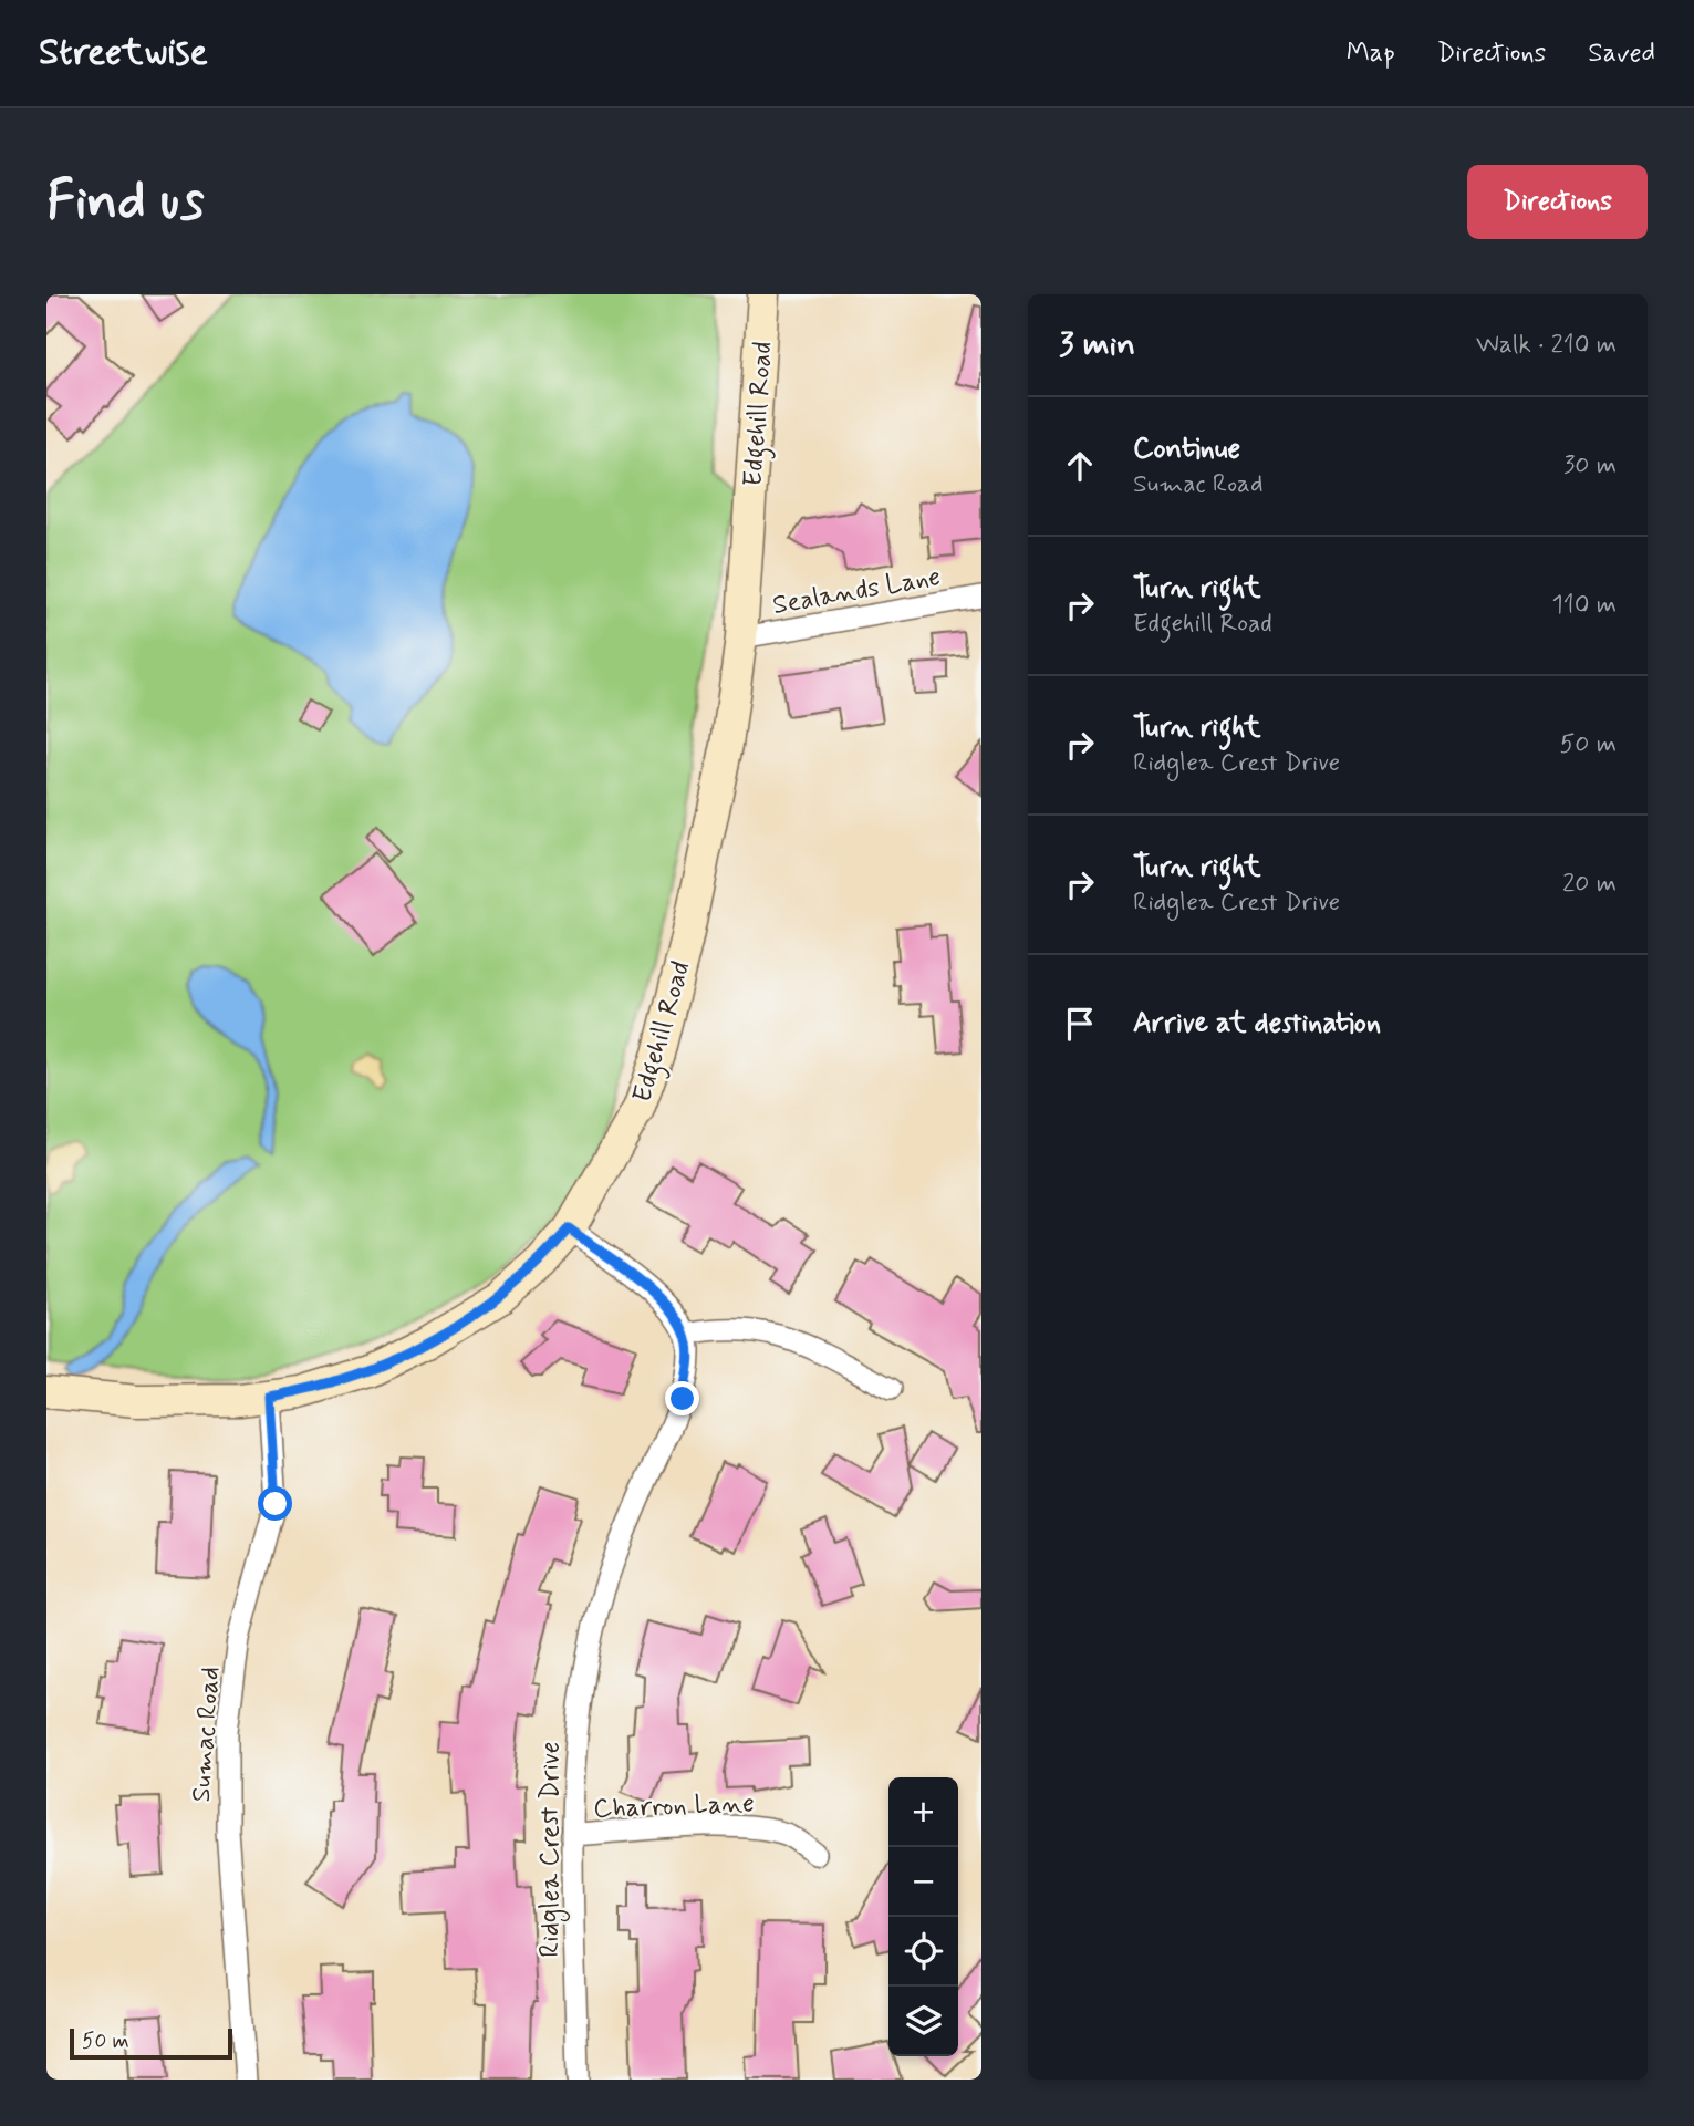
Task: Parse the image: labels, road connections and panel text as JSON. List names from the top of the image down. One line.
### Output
{"streets":{"street":["Edgehill Road","Sealands Lane","Sumac Road","Charron Lane","Ridglea Crest Drive"]},"crossings":[["Edgehill Road","Sealands Lane"],["Edgehill Road","Sumac Road"],["Charron Lane","Ridglea Crest Drive"]],"scale_bar":"50 m","page":{"header":"Streetwise","nav":["Map","Directions","Saved"],"buttons":"Directions","title":"Find us","heading":["3 min","Walk · 210 m"],"list":[["Continue","Sumac Road","30 m"],["Turn right","Edgehill Road","110 m"],["Turn right","Ridglea Crest Drive","50 m"],["Turn right","Ridglea Crest Drive","20 m"],"Arrive at destination"],"map_buttons":["+","−"],"scale":"50 m"}}
